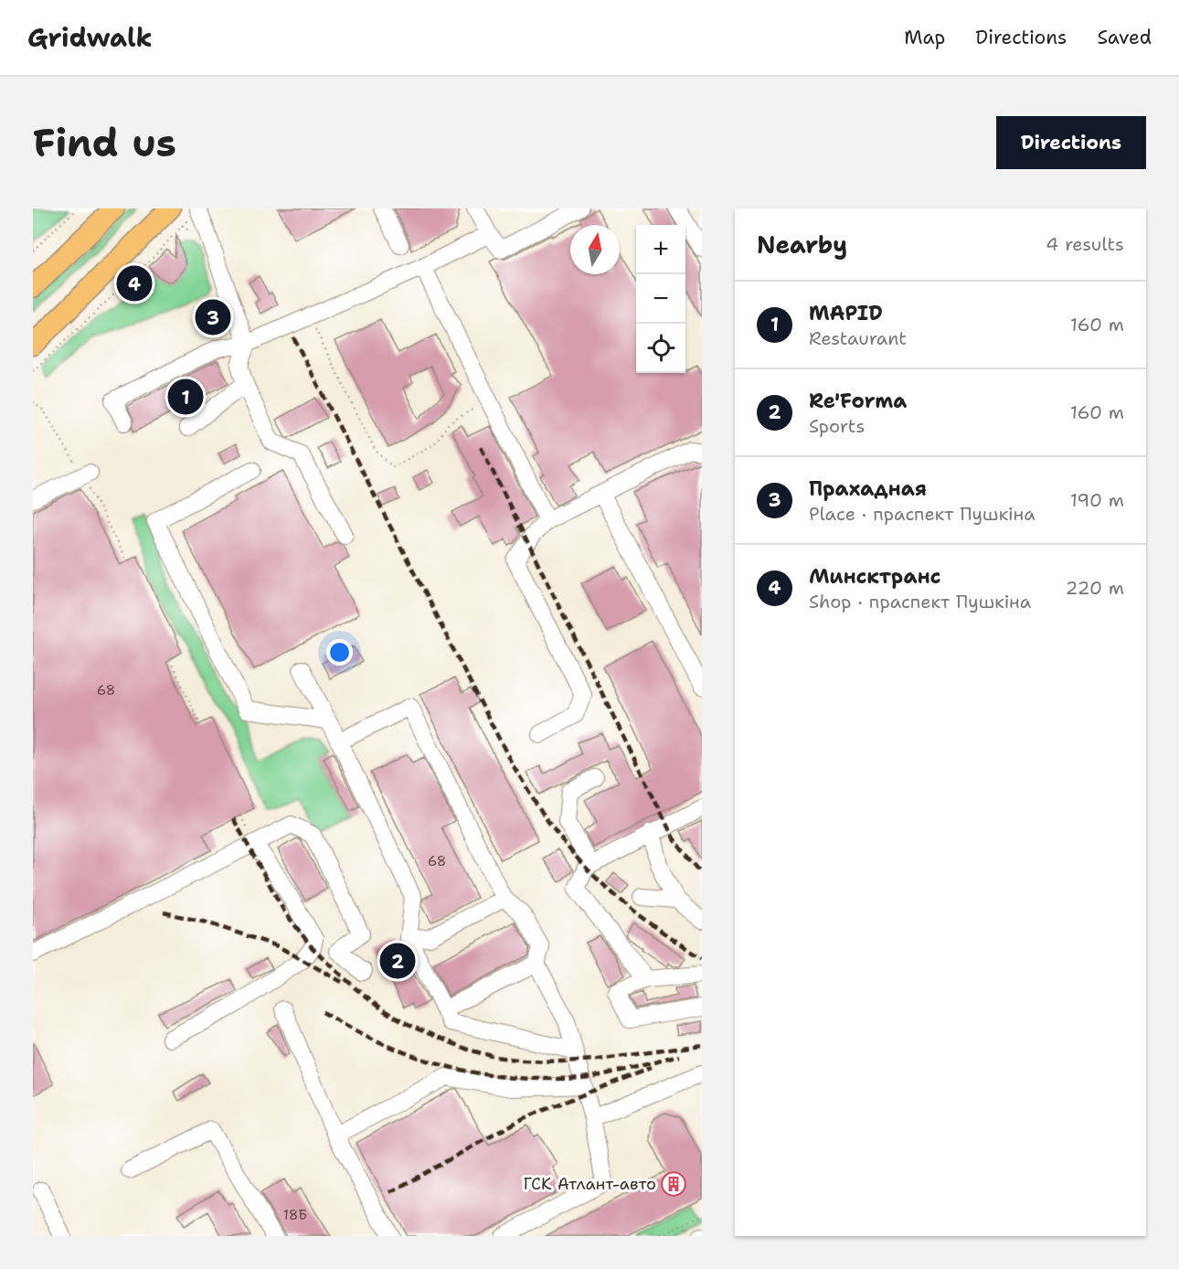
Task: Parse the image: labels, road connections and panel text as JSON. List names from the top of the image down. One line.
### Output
{"places":{"building":["ГСК Атлант-авто"]},"house_numbers":["68","68","18Б"],"north":"top","page":{"header":"Gridwalk","nav":["Map","Directions","Saved"],"buttons":"Directions","title":"Find us","heading":["Nearby","4 results"],"map_buttons":["+","−"],"pins":["4","3","1","2"],"list":[{"mark":"1","name":"MAPID","note":"Restaurant","value":"160 m"},{"mark":"2","name":"Re'Forma","note":"Sports","value":"160 m"},{"mark":"3","name":"Прахадная","note":"Place · праспект Пушкіна","value":"190 m"},{"mark":"4","name":"Минсктранс","note":"Shop · праспект Пушкіна","value":"220 m"}]}}
